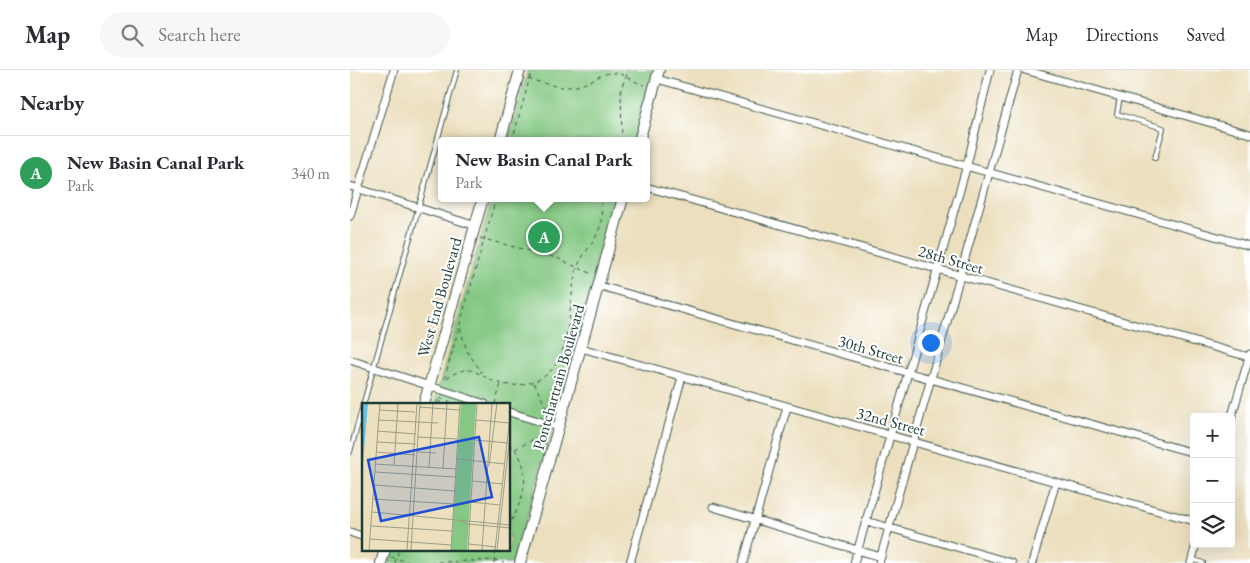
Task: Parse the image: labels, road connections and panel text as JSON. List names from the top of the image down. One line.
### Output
{"streets":{"main road":["West End Boulevard","Pontchartrain Boulevard"],"street":["28th Street","30th Street","32nd Street"]},"crossings":[["30th Street","Pontchartrain Boulevard"],["Pontchartrain Boulevard","32nd Street"]],"page":{"header":"Map","search":"Search here","nav":["Map","Directions","Saved"],"heading":"Nearby","list":[{"mark":"A","name":"New Basin Canal Park","note":"Park","value":"340 m"}],"popup":["New Basin Canal Park","Park"],"pins":"A","map_buttons":["+","−"]}}
